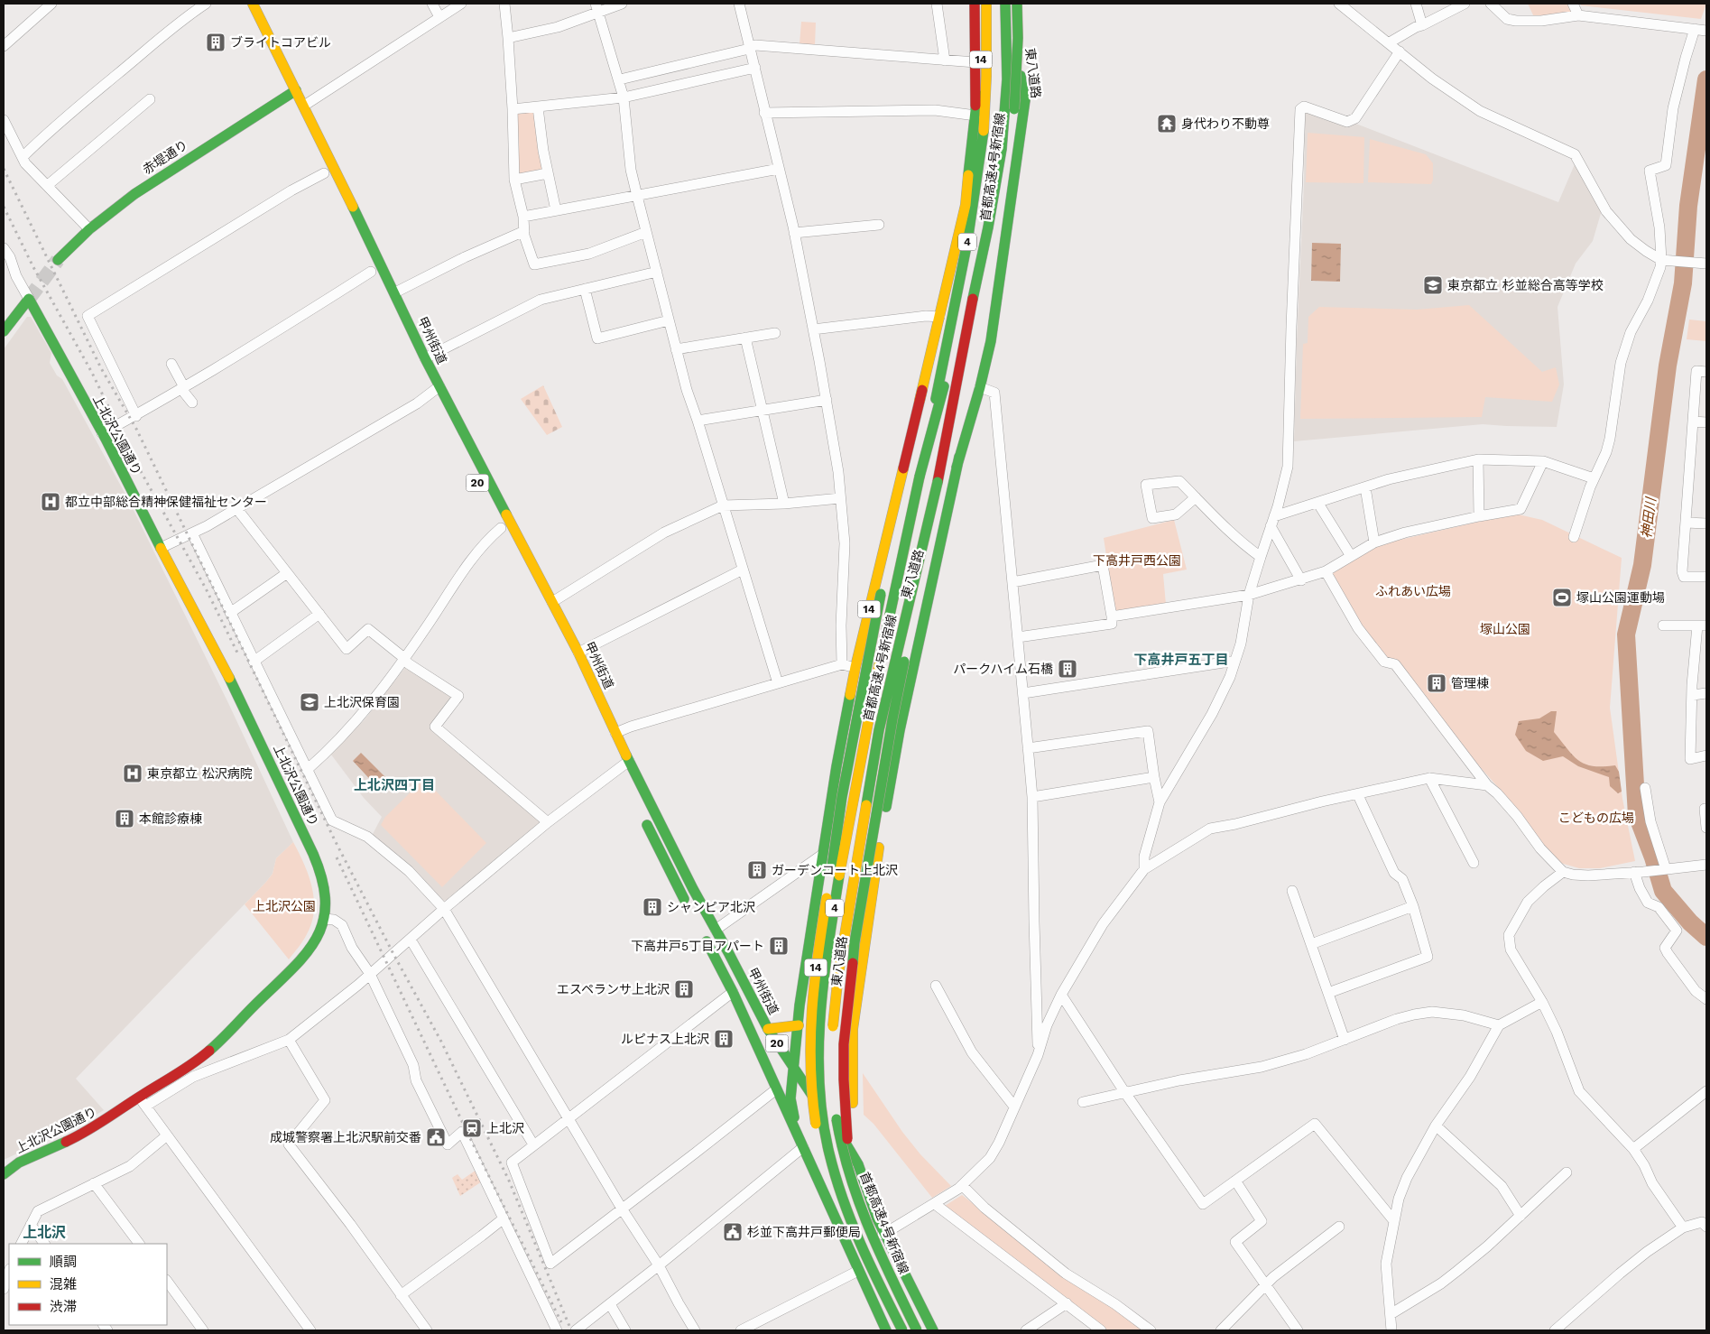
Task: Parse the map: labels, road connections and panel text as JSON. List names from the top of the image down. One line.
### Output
{"streets":{"main road":["14","東八道路","赤堤通り","首都高速4号新宿線","4","甲州街道","上北沢公園通り","20"]},"crossings":[["14","東八道路"],["14","甲州街道"],["14","20"],["東八道路","首都高速4号新宿線"],["赤堤通り","甲州街道"]],"districts":["下高井戸五丁目","上北沢四丁目","上北沢"],"water":["神田川"],"parks":["下高井戸西公園","ふれあい広場","塚山公園","こどもの広場","上北沢公園"],"places":{"building":["ブライトコアビル","パークハイム石橋","管理棟","本館診療棟","ガーデンコート上北沢","シャンピア北沢","下高井戸5丁目アパート","エスペランサ上北沢","ルピナス上北沢"],"temple":["身代わり不動尊"],"school or university":["東京都立 杉並総合高等学校","上北沢保育園"],"hospital":["都立中部総合精神保健福祉センター","東京都立 松沢病院"],"sports":["塚山公園運動場"],"station":["上北沢"],"public building":["成城警察署上北沢駅前交番","杉並下高井戸郵便局"]},"legend":["順調","混雑","渋滞"]}
